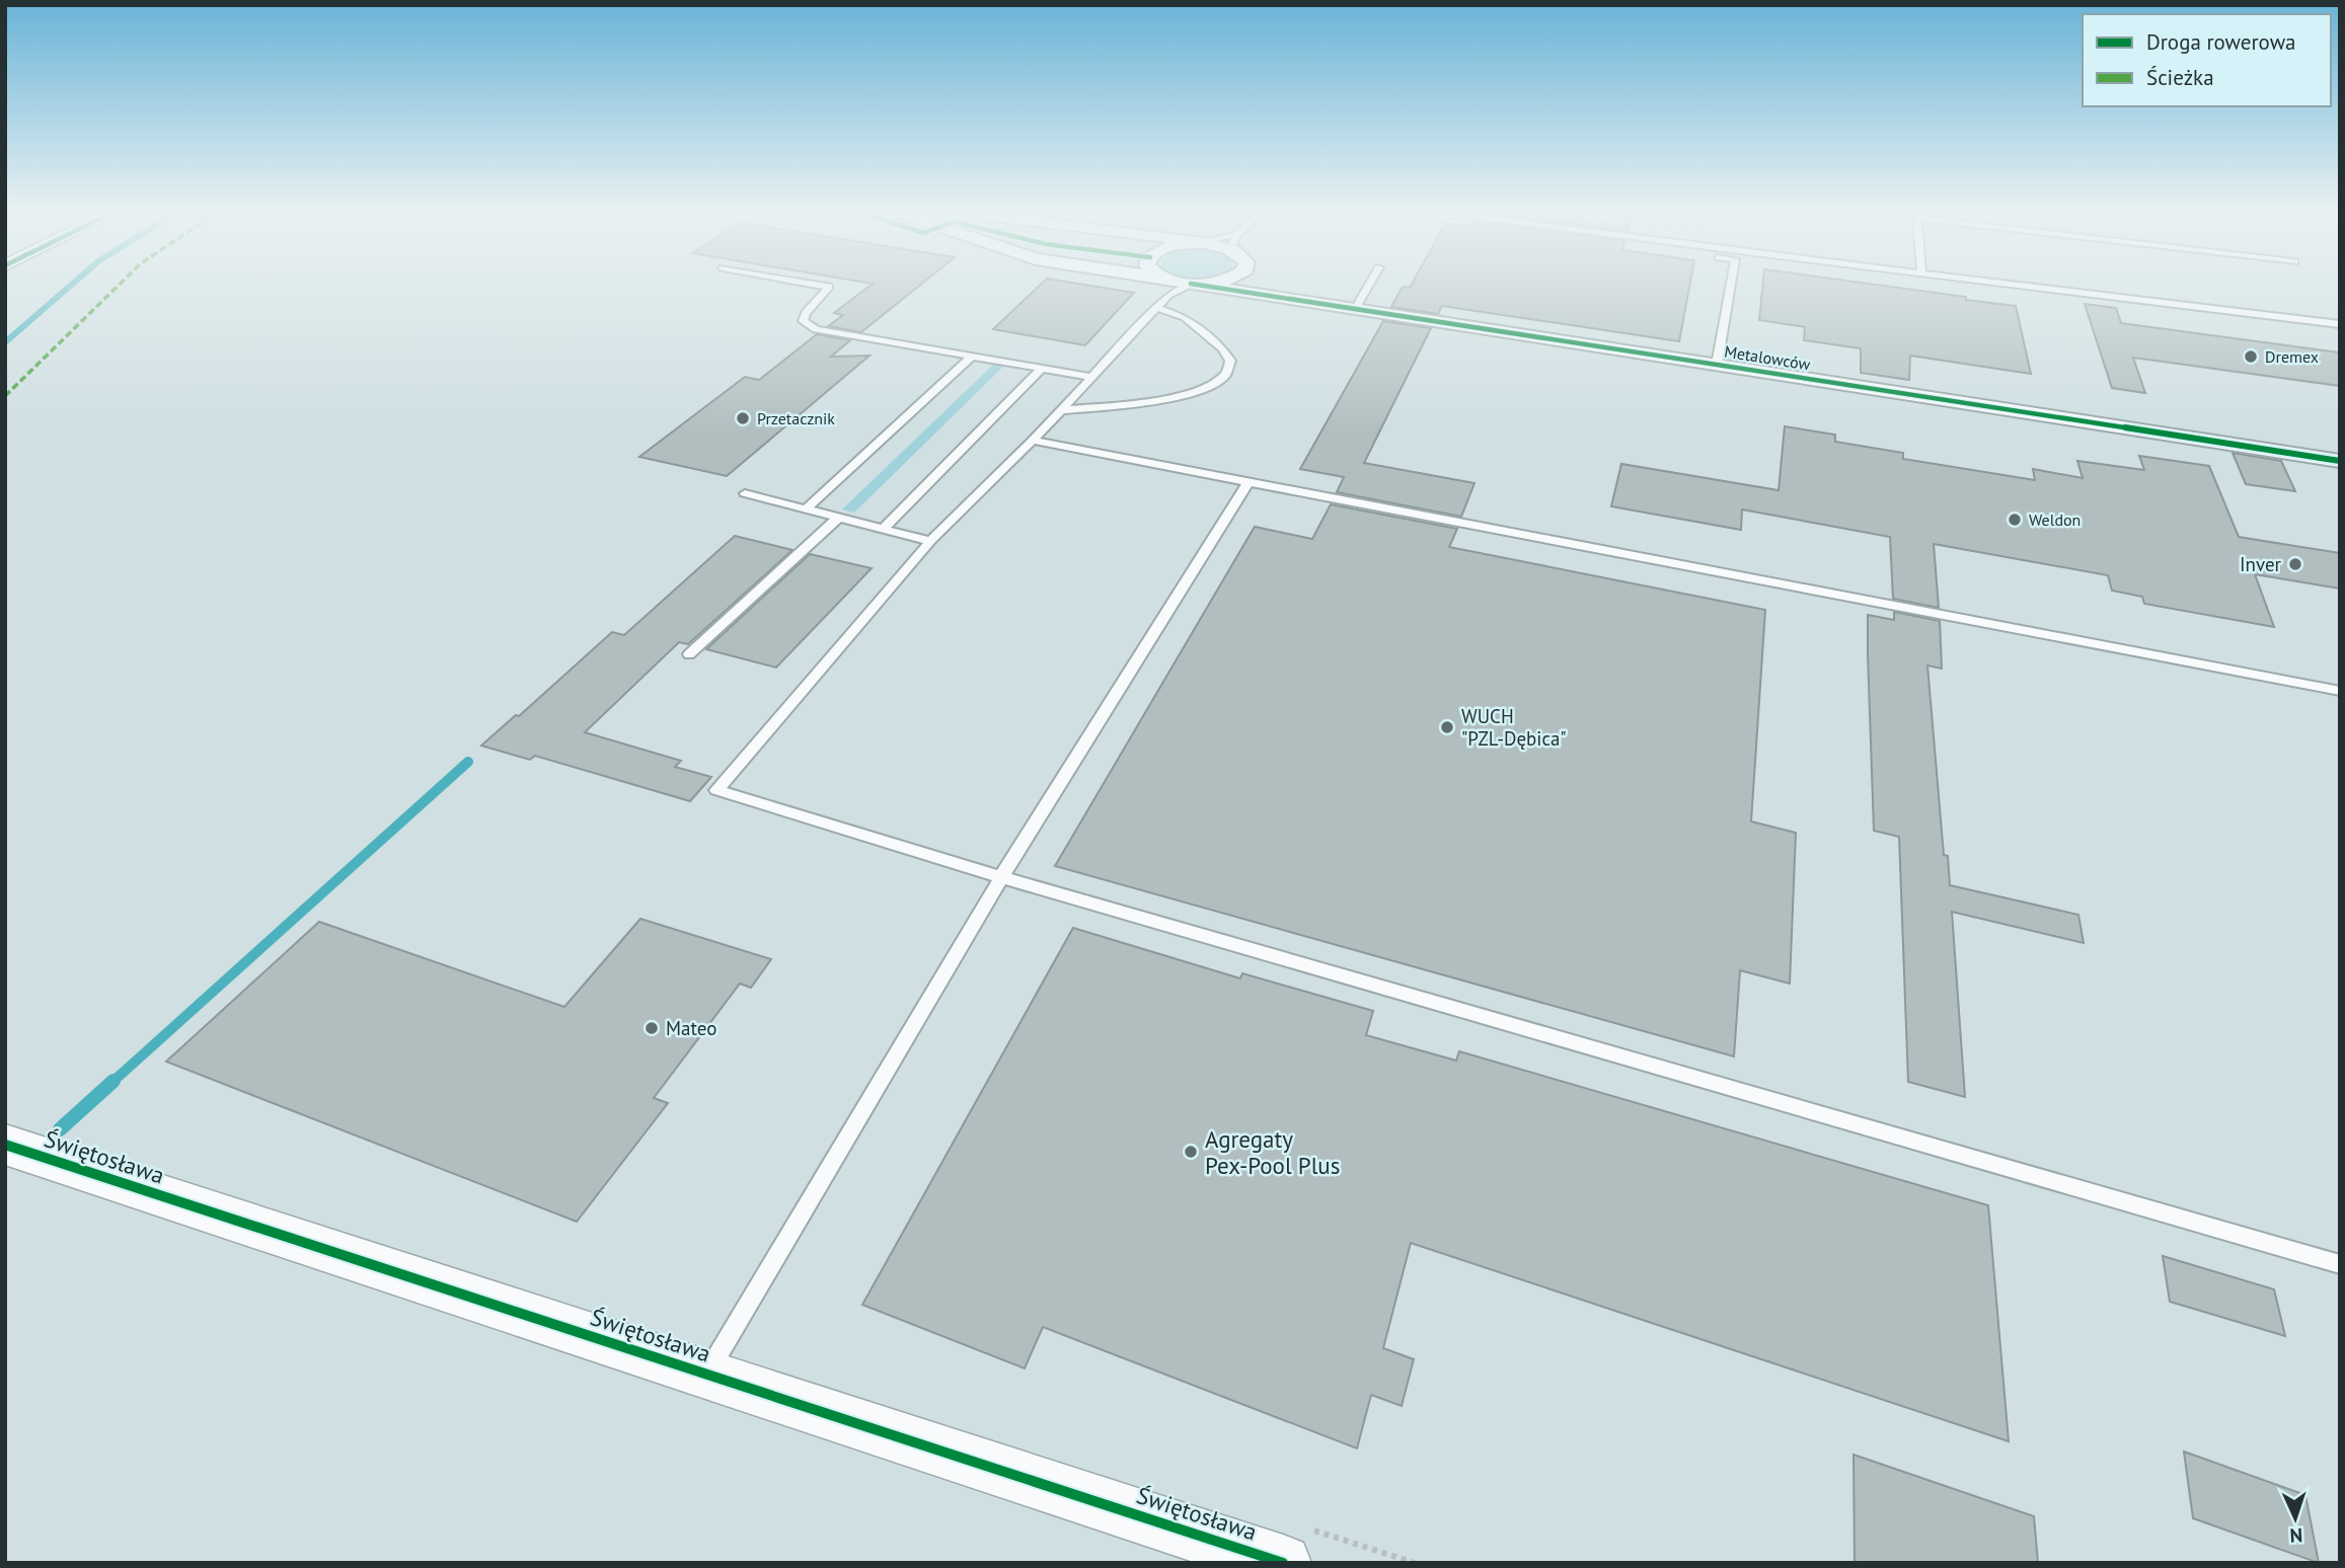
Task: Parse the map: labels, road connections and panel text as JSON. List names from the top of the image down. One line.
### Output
{"streets":{"street":["Metalowców","Świętosława"]},"places":["Dremex","Przetacznik","Weldon","Inver","WUCH \"PZL-Dębica\"","Mateo","Agregaty Pex-Pool Plus"],"legend":["Droga rowerowa","Ścieżka"],"north":"bottom"}
